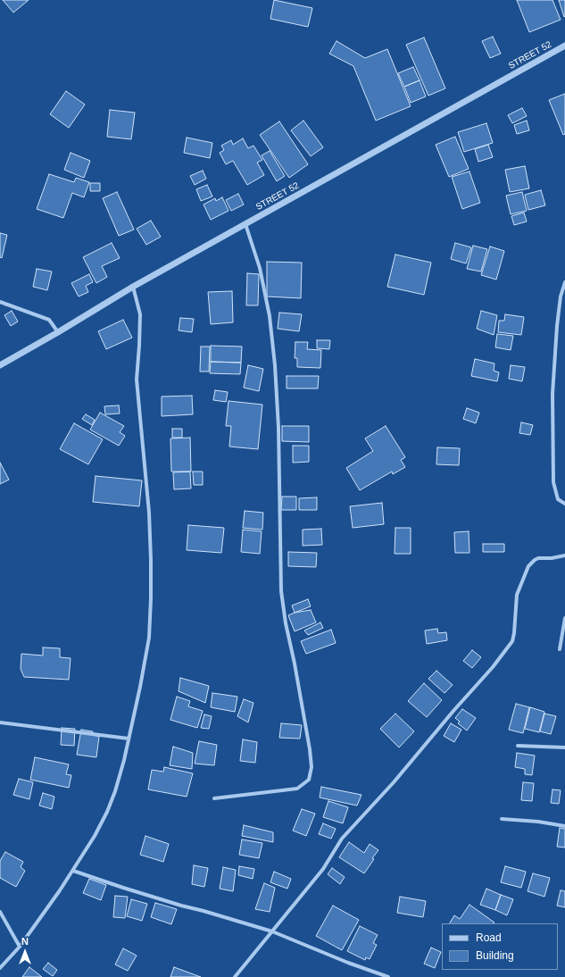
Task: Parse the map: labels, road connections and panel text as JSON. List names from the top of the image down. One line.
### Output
{"streets":{"street":["STREET 52"]},"legend":["Road","Building"],"north":"top"}
